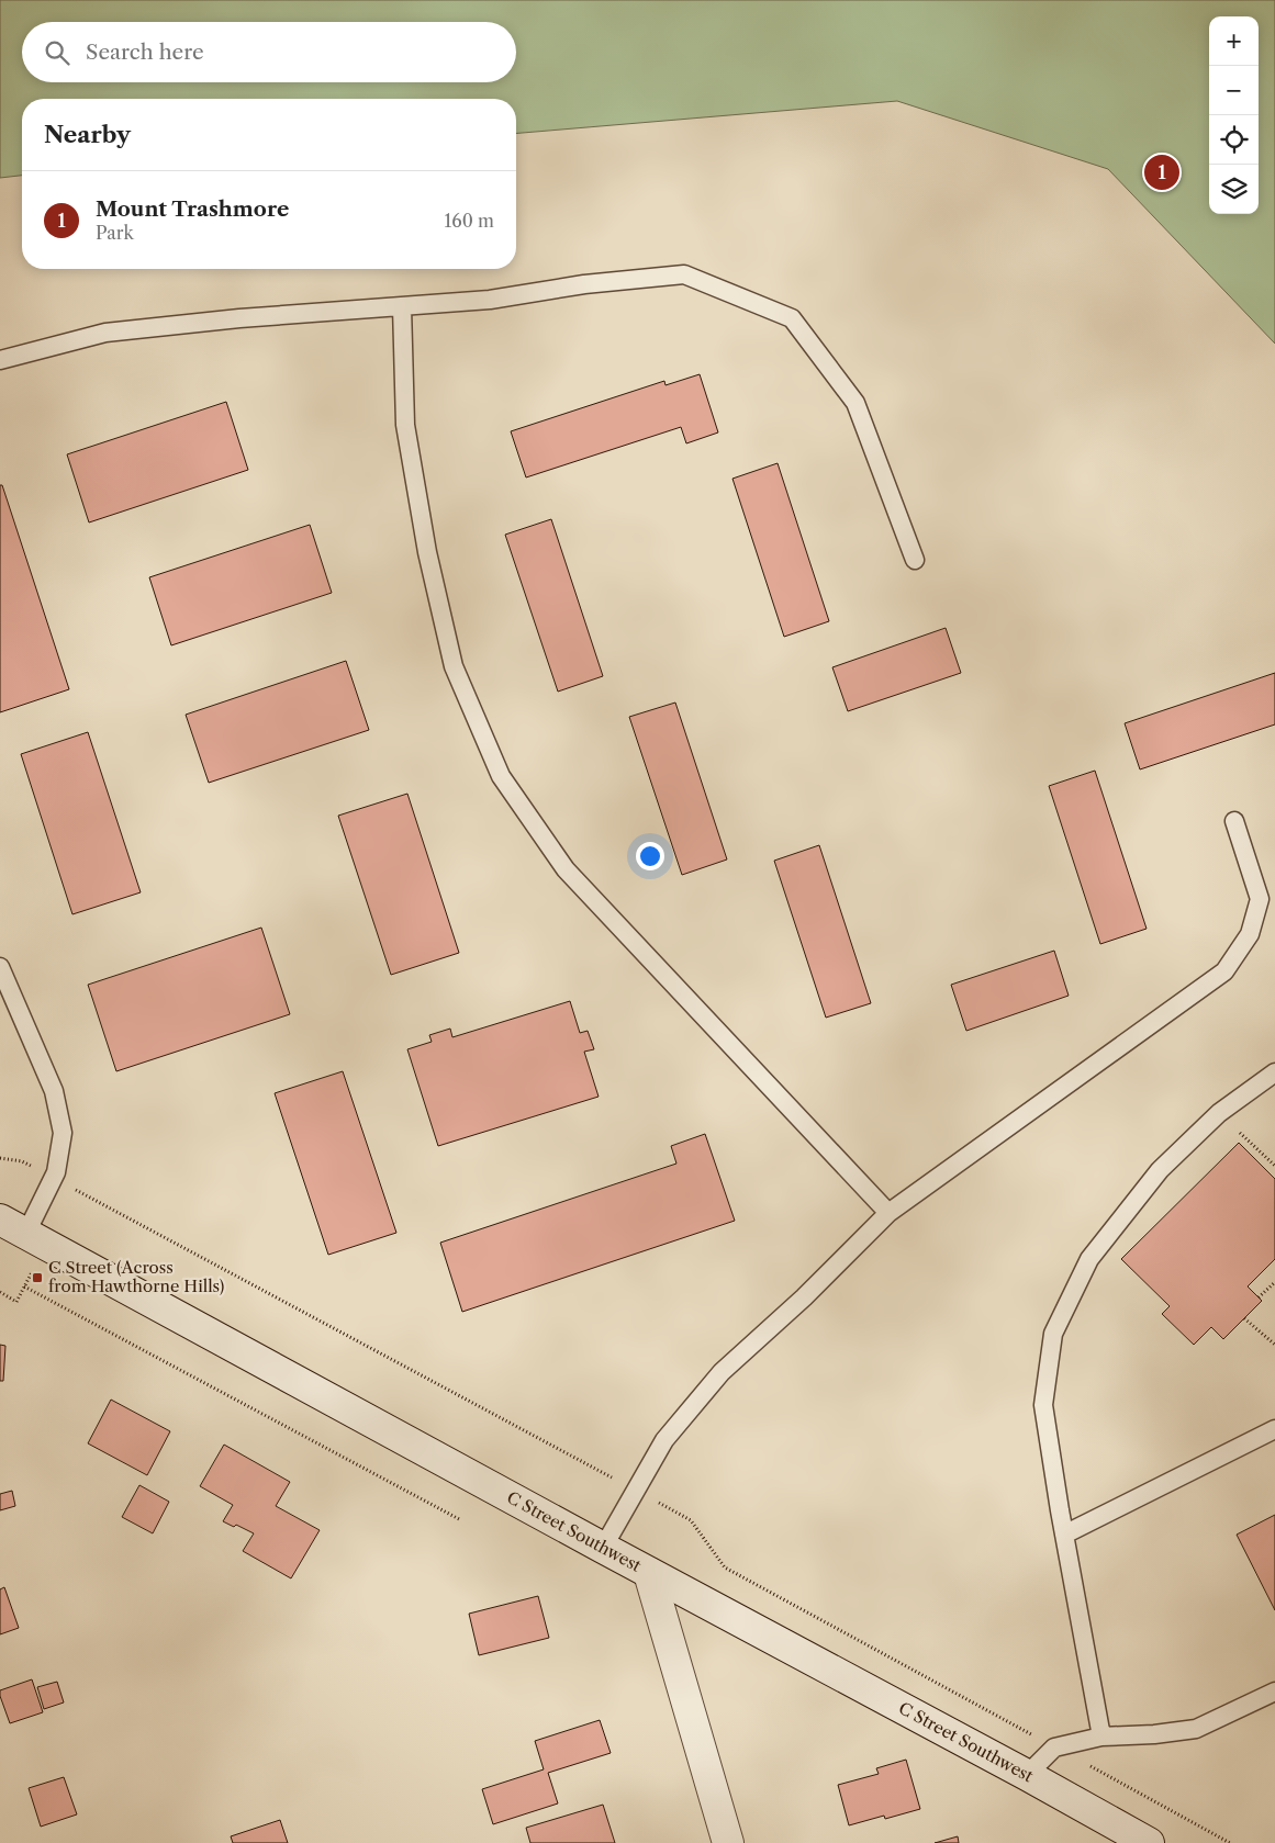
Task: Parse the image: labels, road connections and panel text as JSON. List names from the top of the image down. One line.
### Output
{"streets":{"main road":["C Street Southwest"]},"places":{"transit":["C Street (Across from Hawthorne Hills)"]},"page":{"map_buttons":["+","−"],"search":"Search here","heading":"Nearby","pins":"1","list":[{"mark":"1","name":"Mount Trashmore","note":"Park","value":"160 m"}]}}
